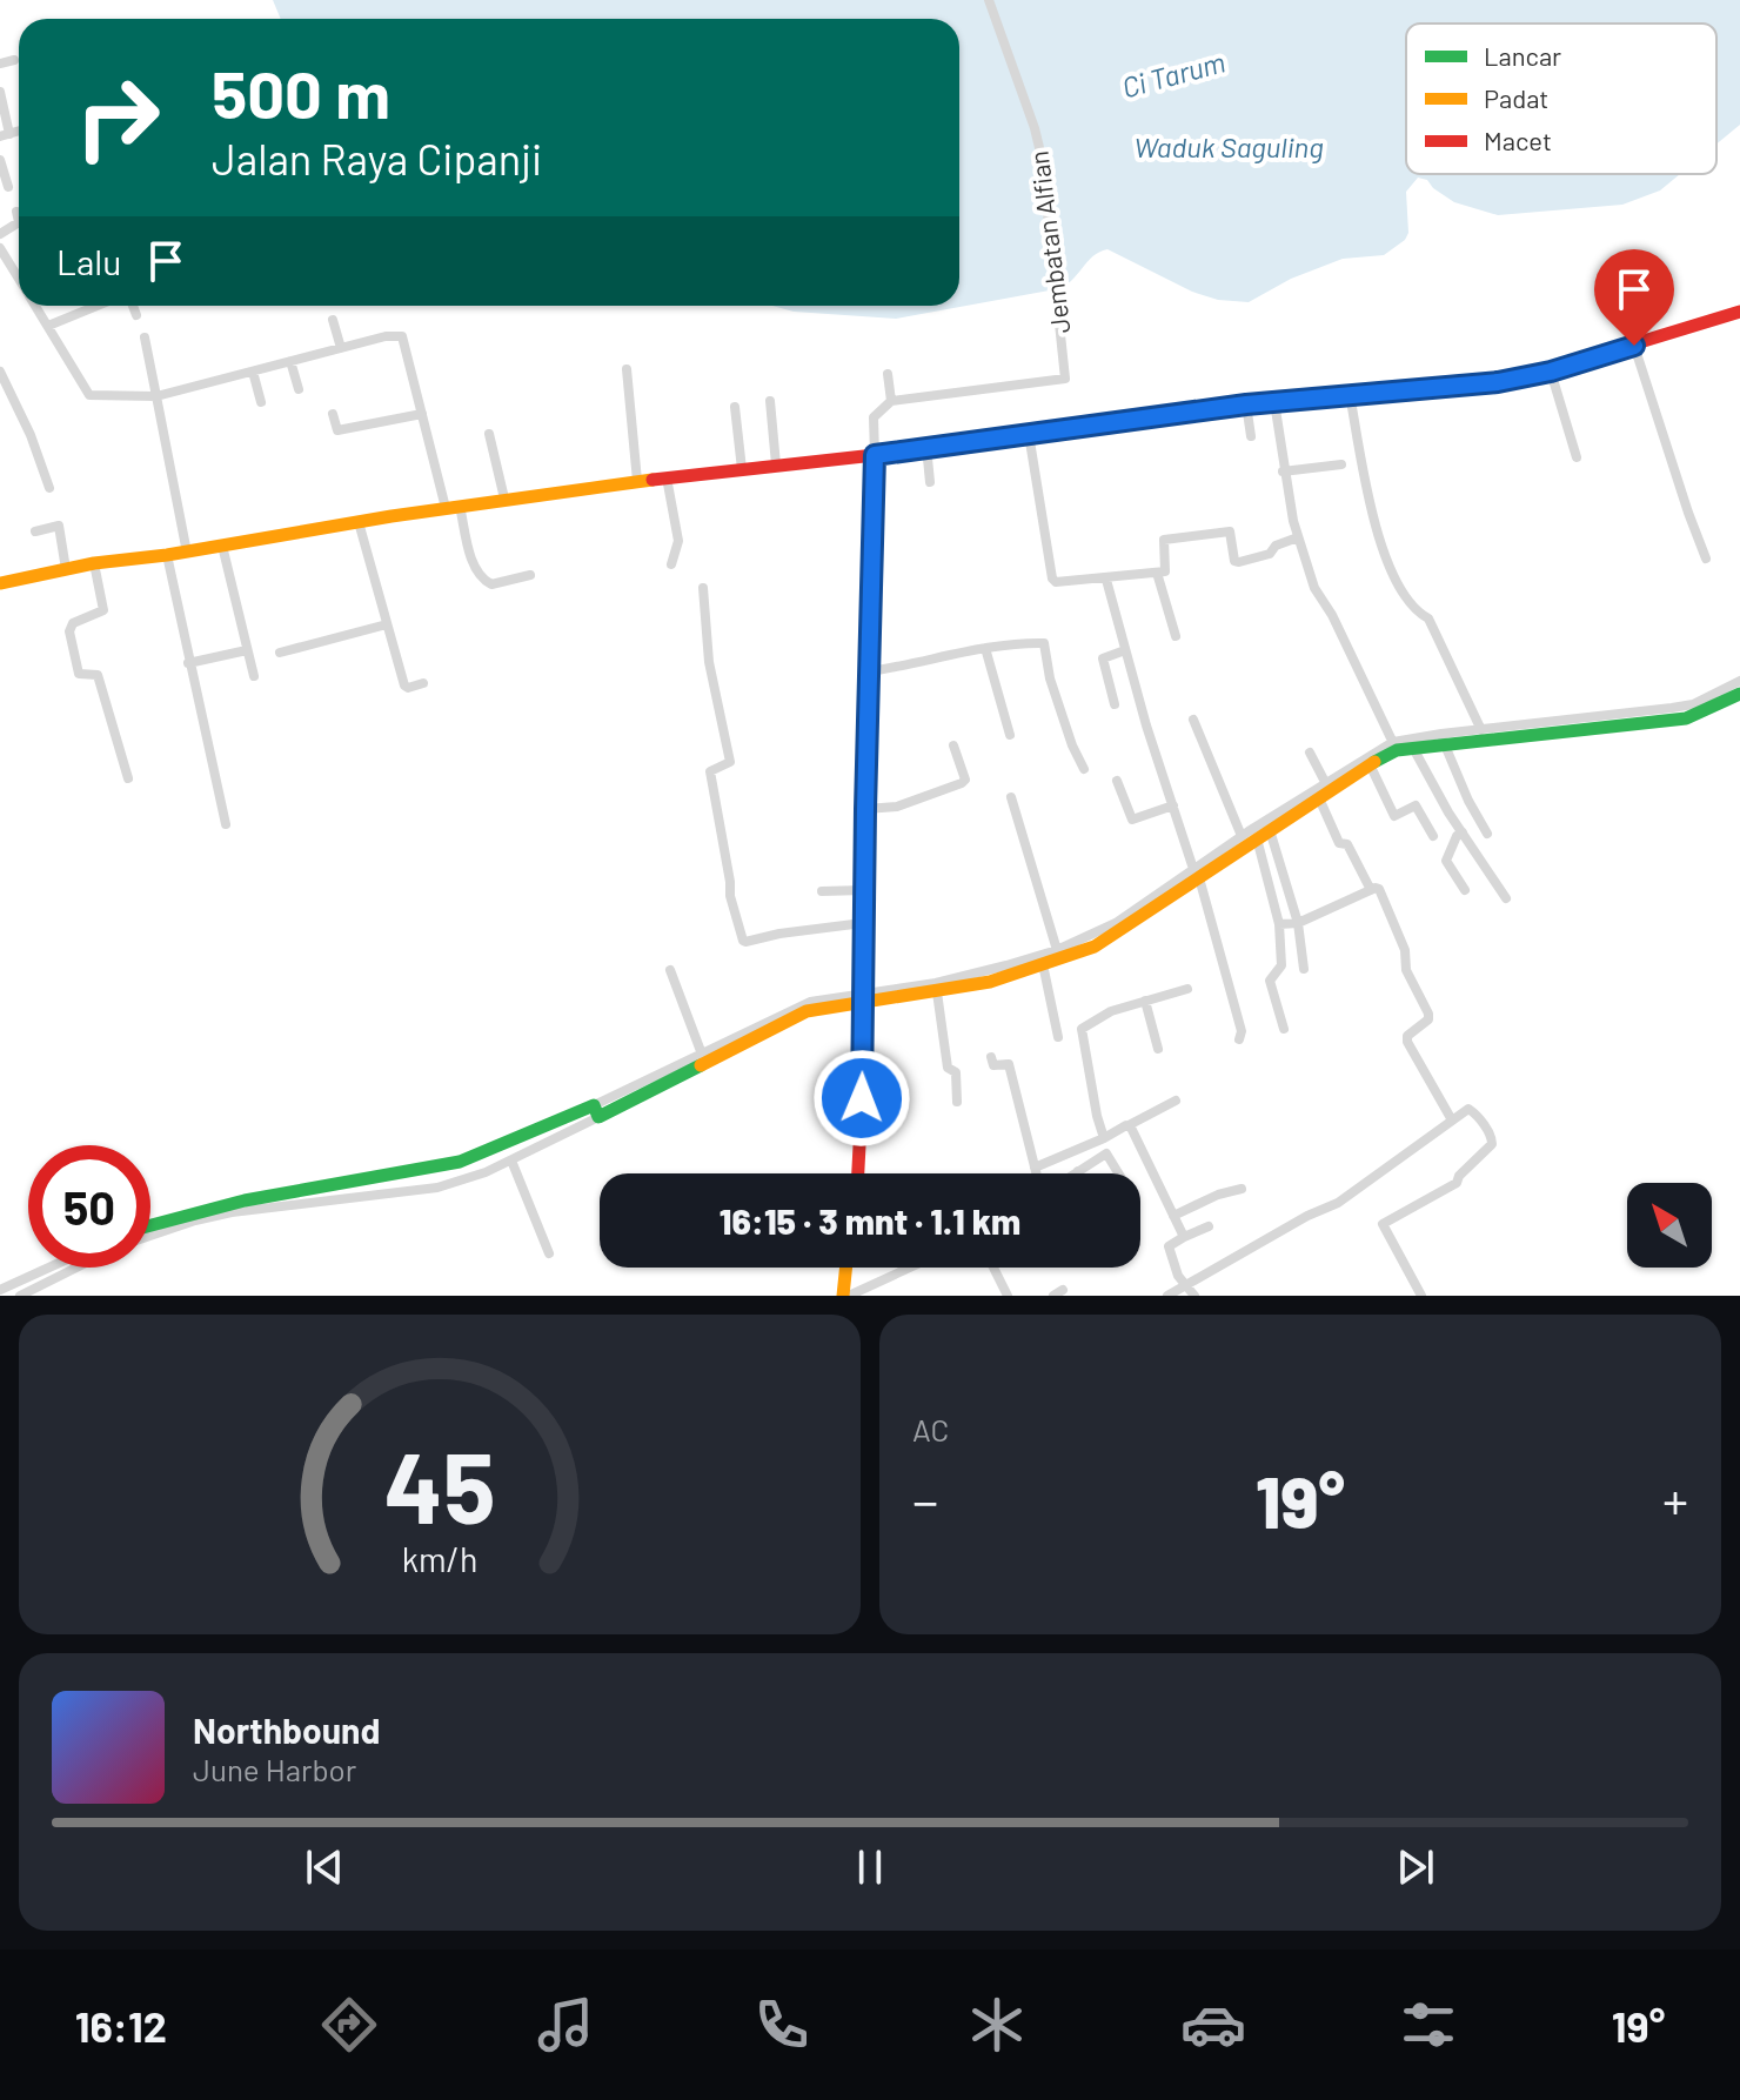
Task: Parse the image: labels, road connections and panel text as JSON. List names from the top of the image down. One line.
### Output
{"streets":{"street":["Jembatan Alfian"]},"water":["Ci Tarum","Waduk Saguling"],"legend":["Lancar","Padat","Macet"],"north":"top left","page":{"turn":["500 m","Jalan Raya Cipanji"],"then":"Lalu","limit":"50","trip":"16:15 · 3 mnt · 1.1 km","tile":"AC","heat":["−","19°","+"],"song":["Northbound","June Harbor"],"tabs":["16:12","19°"],"gauge":["45","km/h"]}}
